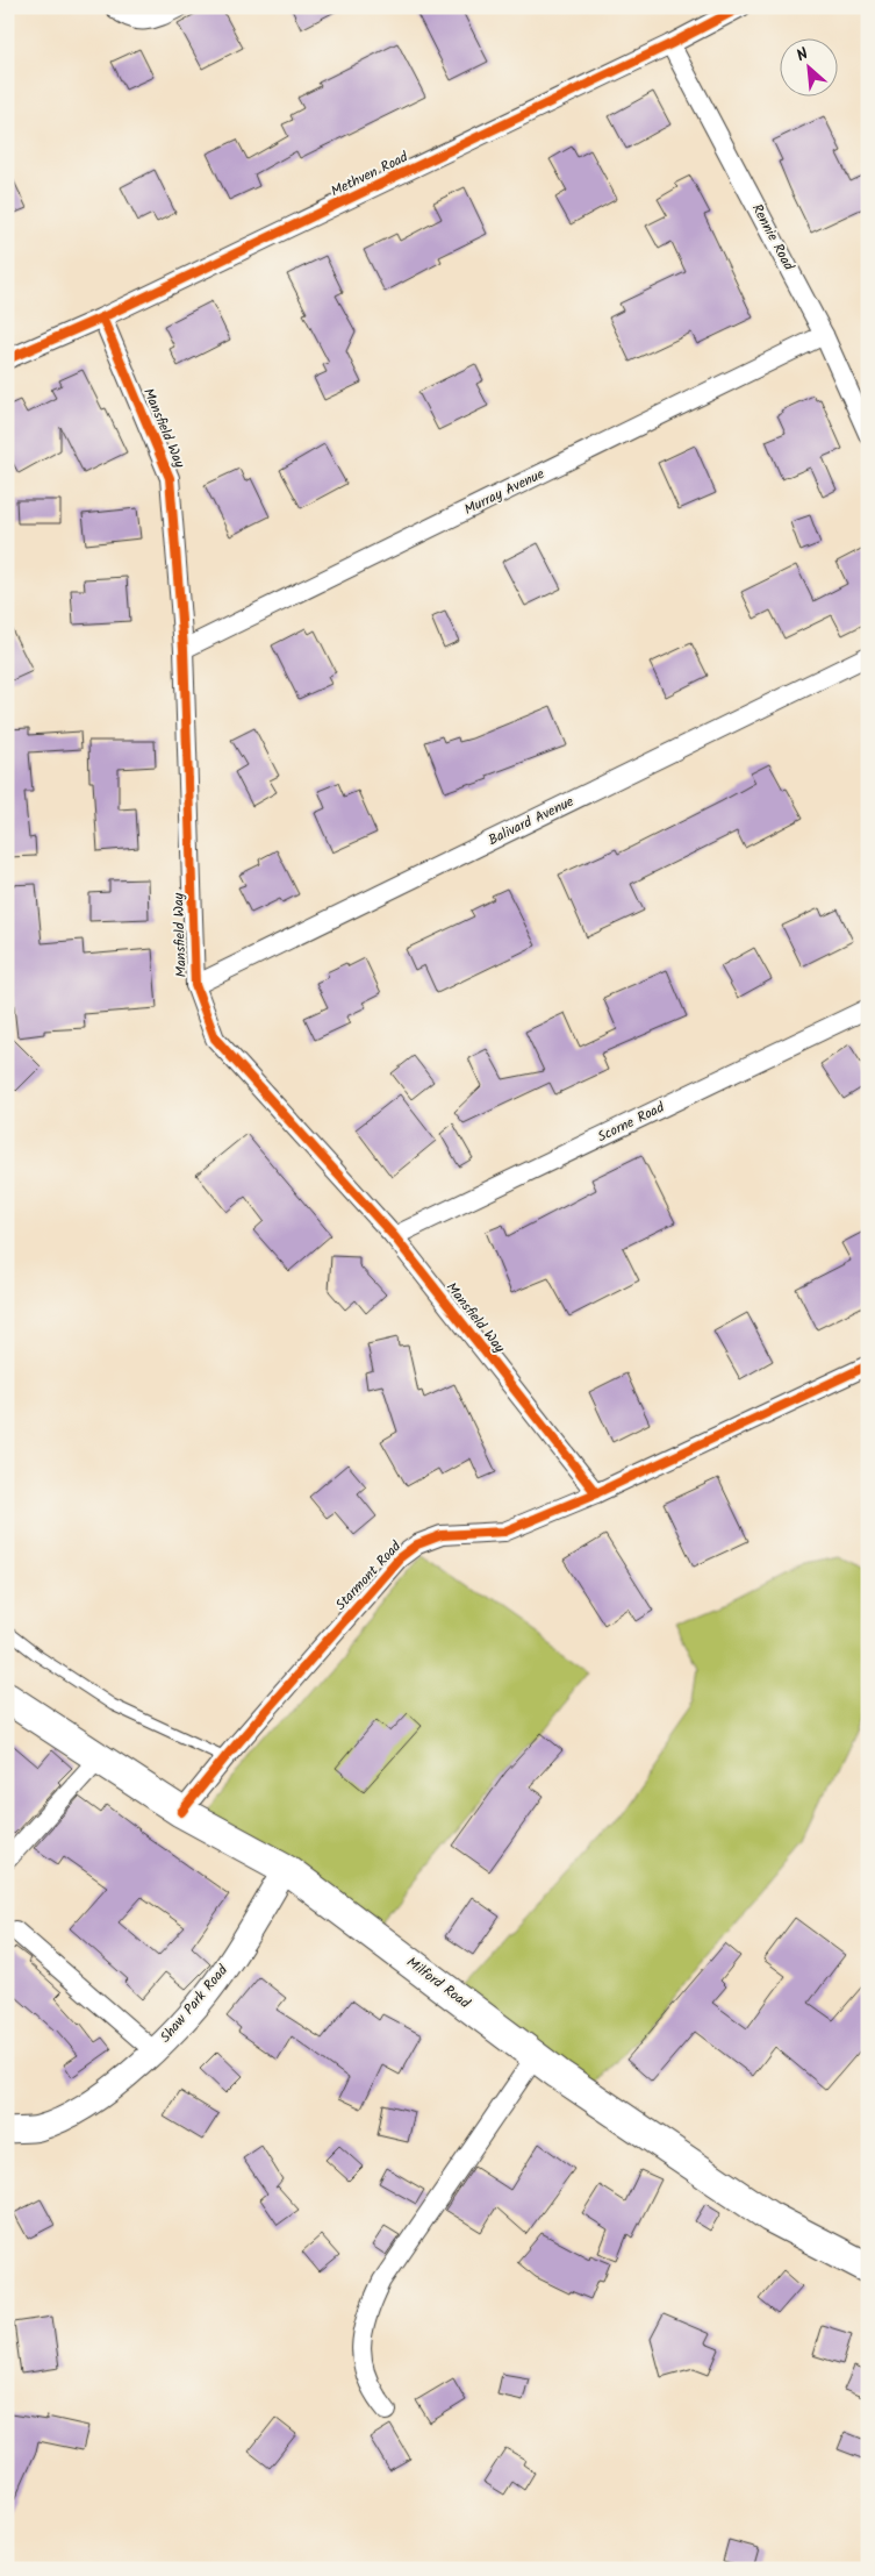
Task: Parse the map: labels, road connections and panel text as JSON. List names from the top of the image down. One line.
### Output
{"streets":{"main road":["Milford Road"],"street":["Methven Road","Rennie Road","Mansfield Way","Murray Avenue","Balivard Avenue","Scorne Road","Starmont Road","Shaw Park Road"]},"crossings":[["Methven Road","Rennie Road"],["Methven Road","Mansfield Way"],["Rennie Road","Murray Avenue"],["Mansfield Way","Murray Avenue"],["Mansfield Way","Balivard Avenue"],["Mansfield Way","Scorne Road"],["Mansfield Way","Starmont Road"],["Starmont Road","Milford Road"],["Milford Road","Shaw Park Road"]],"north":"top left"}
